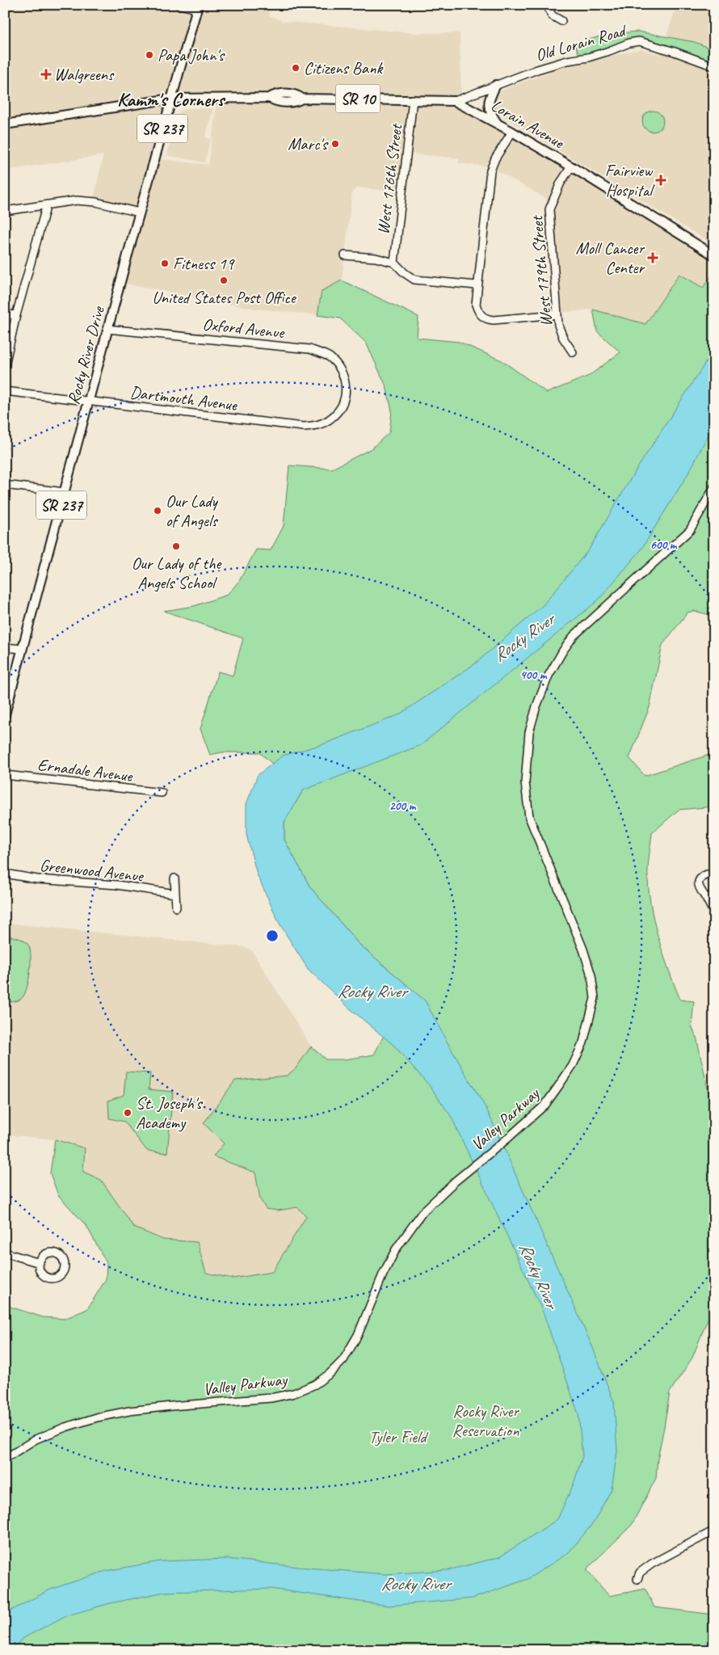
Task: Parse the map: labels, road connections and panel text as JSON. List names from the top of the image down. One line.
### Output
{"streets":{"main road":["SR 10","Lorain Avenue","SR 237","Rocky River Drive"],"street":["Old Lorain Road","West 176th Street","West 179th Street","Oxford Avenue","Dartmouth Avenue","Ernadale Avenue","Greenwood Avenue","Valley Parkway"]},"crossings":[["Old Lorain Road","Lorain Avenue"],["Lorain Avenue","West 176th Street"],["Lorain Avenue","West 179th Street"],["Lorain Avenue","Rocky River Drive"],["Oxford Avenue","Rocky River Drive"],["Oxford Avenue","Dartmouth Avenue"],["Rocky River Drive","Dartmouth Avenue"]],"districts":["Kamm's Corners"],"water":["Rocky River"],"parks":["Rocky River Reservation","Tyler Field"],"places":{"other":["Papa John's","Citizens Bank","Marc's","Fitness 19","United States Post Office","Our Lady of Angels","Our Lady of the Angels School","St. Joseph's Academy"],"health":["Walgreens","Fairview Hospital","Moll Cancer Center"]},"rings":["600 m","400 m","200 m"]}
